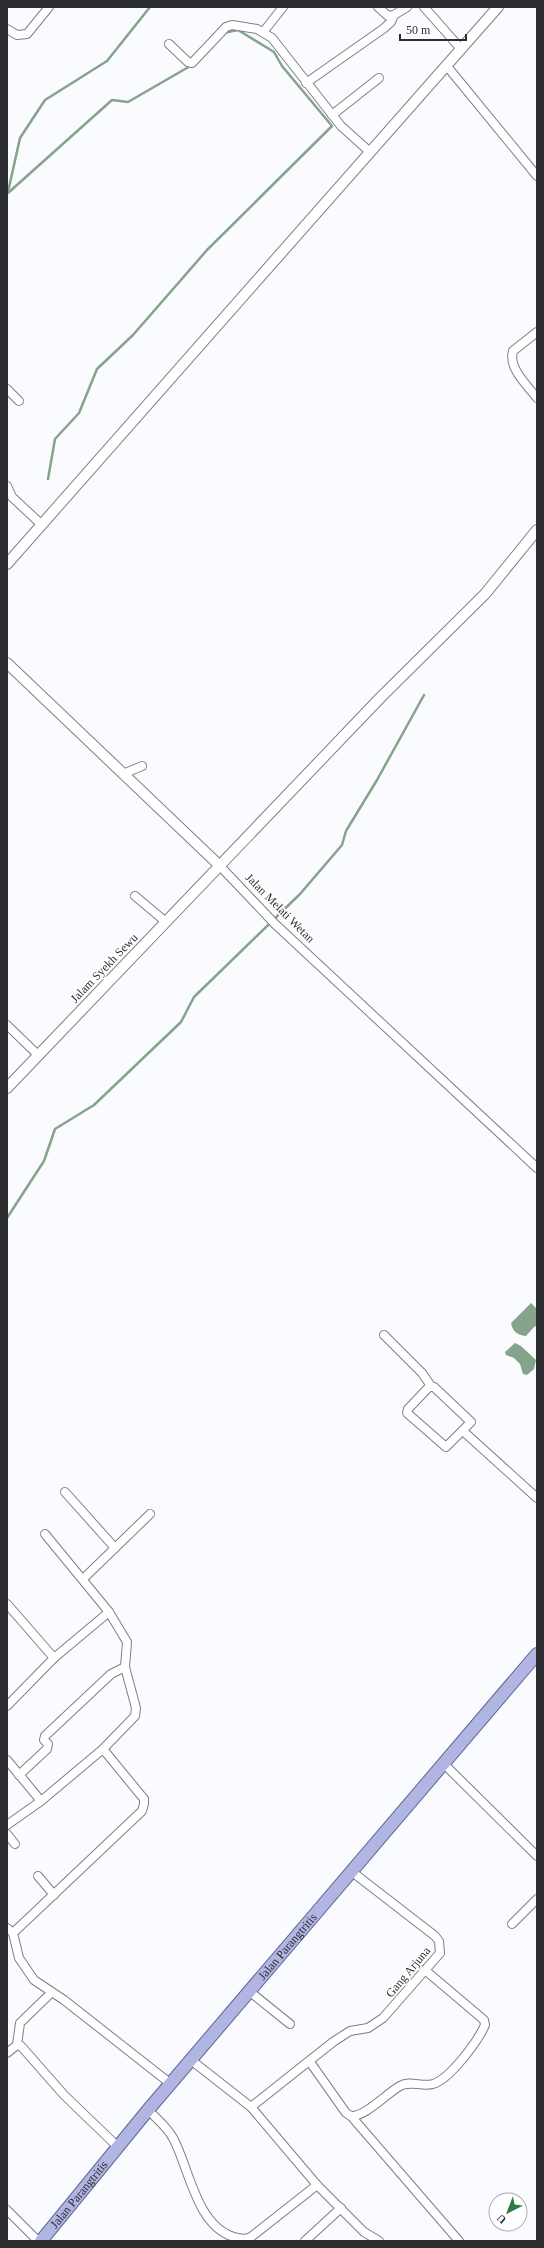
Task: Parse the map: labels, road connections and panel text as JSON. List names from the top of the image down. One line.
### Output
{"streets":{"main road":["Jalan Parangtritis"],"street":["Jalan Melati Wetan","Jalam Syekh Sewu","Gang Arjuna"]},"crossings":[["Jalan Melati Wetan","Jalam Syekh Sewu"],["Jalan Parangtritis","Gang Arjuna"]],"scale_bar":"50 m","north":"bottom left"}
